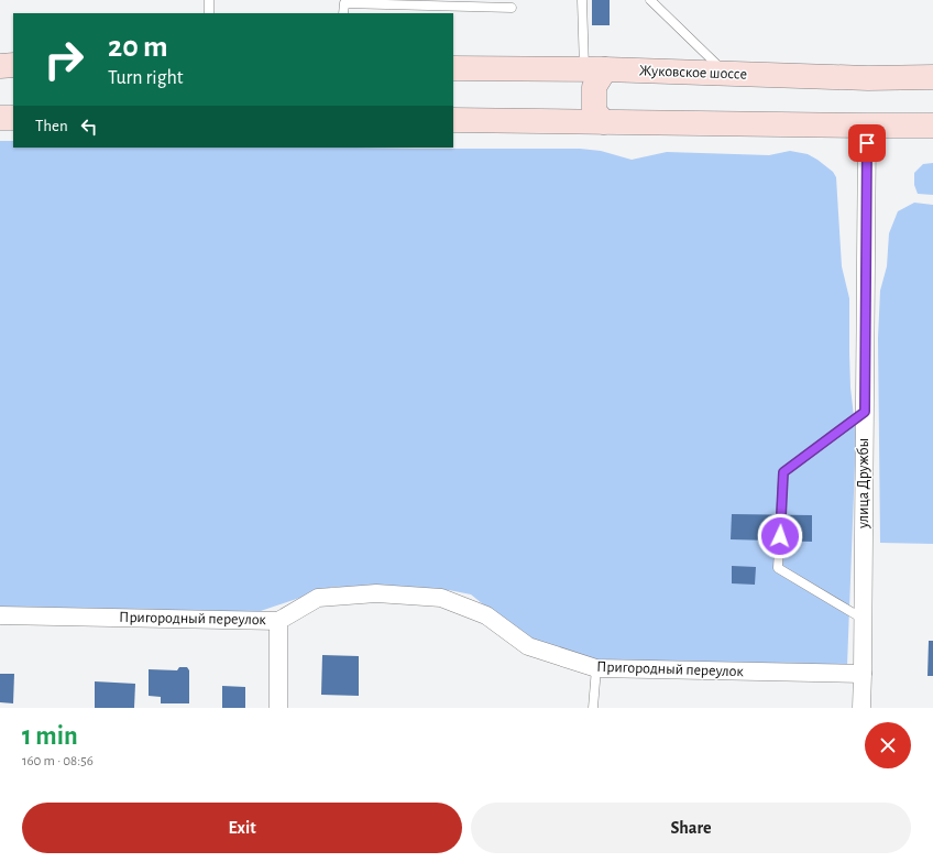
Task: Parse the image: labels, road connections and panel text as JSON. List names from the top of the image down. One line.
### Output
{"streets":{"main road":["Жуковское шоссе"],"street":["улица Дружбы","Пригородный переулок"]},"crossings":[["улица Дружбы","Пригородный переулок"]],"page":{"turn":["20 m","Turn right"],"then":"Then","heading":["1 min","160 m · 08:56"],"buttons":["Exit","Share"]}}
